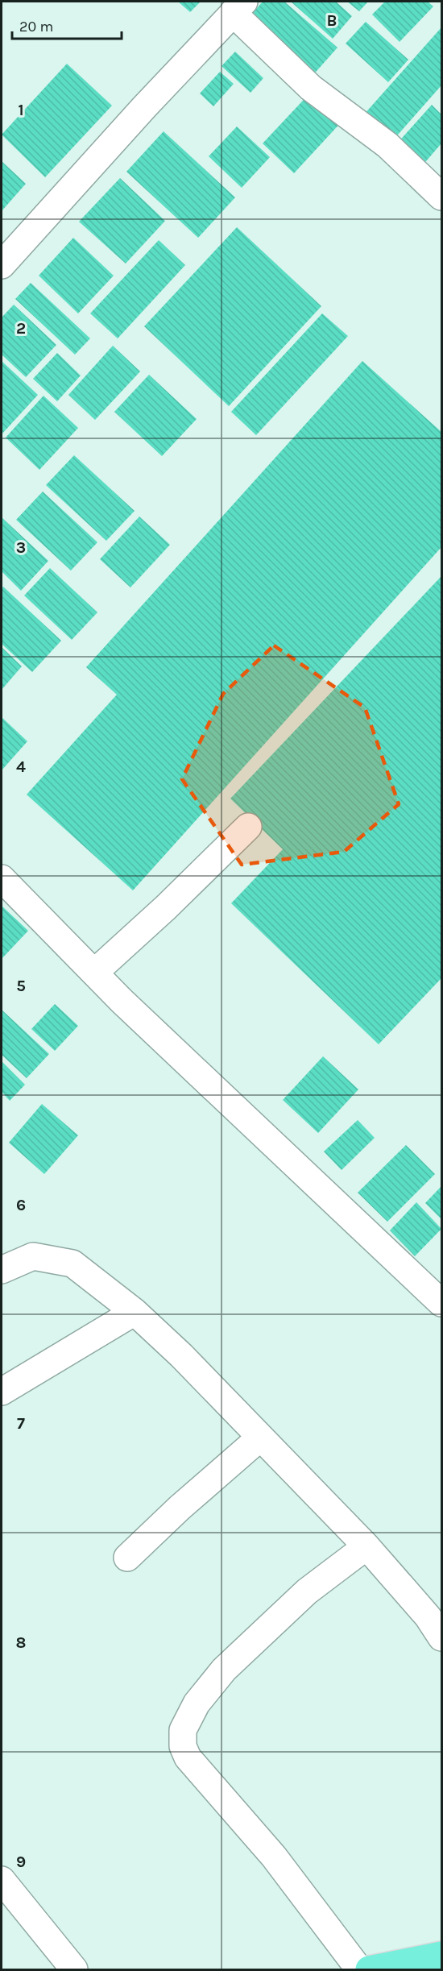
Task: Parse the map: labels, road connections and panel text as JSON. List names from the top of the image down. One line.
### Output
{"scale_bar":"20 m","grid":{"columns":["B"],"rows":["1","2","3","4","5","6","7","8","9"]}}
